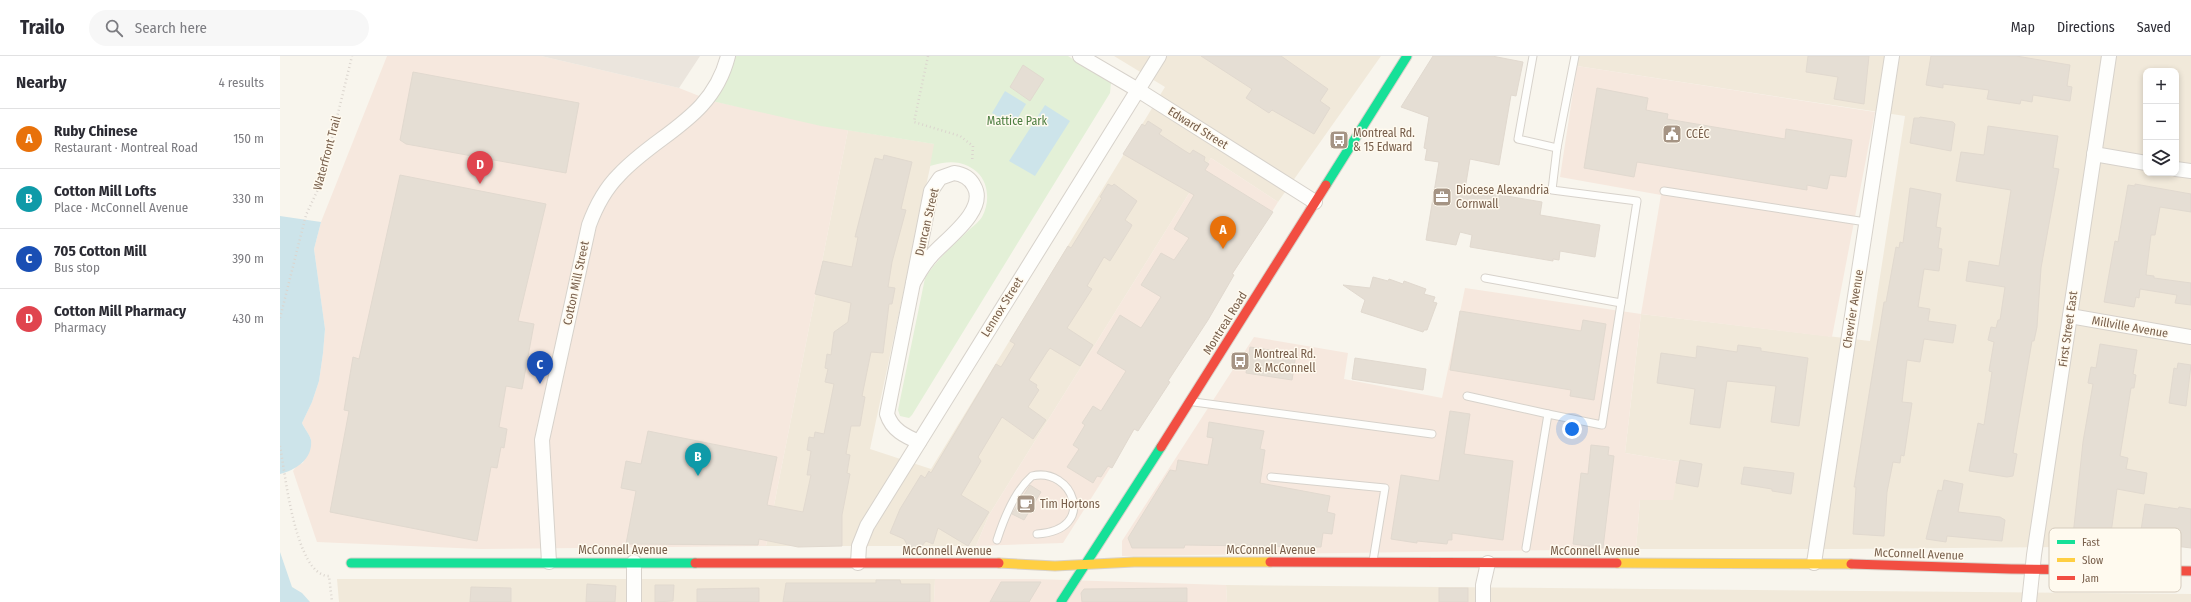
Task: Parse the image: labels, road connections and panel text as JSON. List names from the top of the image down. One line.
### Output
{"streets":{"main road":["Montreal Road","McConnell Avenue"],"street":["Edward Street","Duncan Street","Cotton Mill Street","Lennox Street","Chevrier Avenue","Millville Avenue","First Street East"],"path":["Waterfront Trail"]},"crossings":[["Edward Street","Lennox Street"],["Edward Street","Montreal Road"],["Duncan Street","Lennox Street"],["Cotton Mill Street","McConnell Avenue"],["Lennox Street","McConnell Avenue"],["Chevrier Avenue","McConnell Avenue"],["Montreal Road","McConnell Avenue"],["Millville Avenue","First Street East"],["First Street East","McConnell Avenue"]],"parks":["Mattice Park"],"places":{"public building":["CCÉC"],"bus stop":["Montreal Rd. & 15 Edward","Montreal Rd. & McConnell"],"office":["Diocese Alexandria Cornwall"],"cafe":["Tim Hortons"]},"legend":["Fast","Slow","Jam"],"page":{"header":"Trailo","search":"Search here","nav":["Map","Directions","Saved"],"heading":["Nearby","4 results"],"map_buttons":["+","−"],"list":[{"mark":"A","name":"Ruby Chinese","note":"Restaurant · Montreal Road","value":"150 m"},{"mark":"B","name":"Cotton Mill Lofts","note":"Place · McConnell Avenue","value":"330 m"},{"mark":"C","name":"705 Cotton Mill","note":"Bus stop","value":"390 m"},{"mark":"D","name":"Cotton Mill Pharmacy","note":"Pharmacy","value":"430 m"}],"pins":["D","A","C","B"]}}
